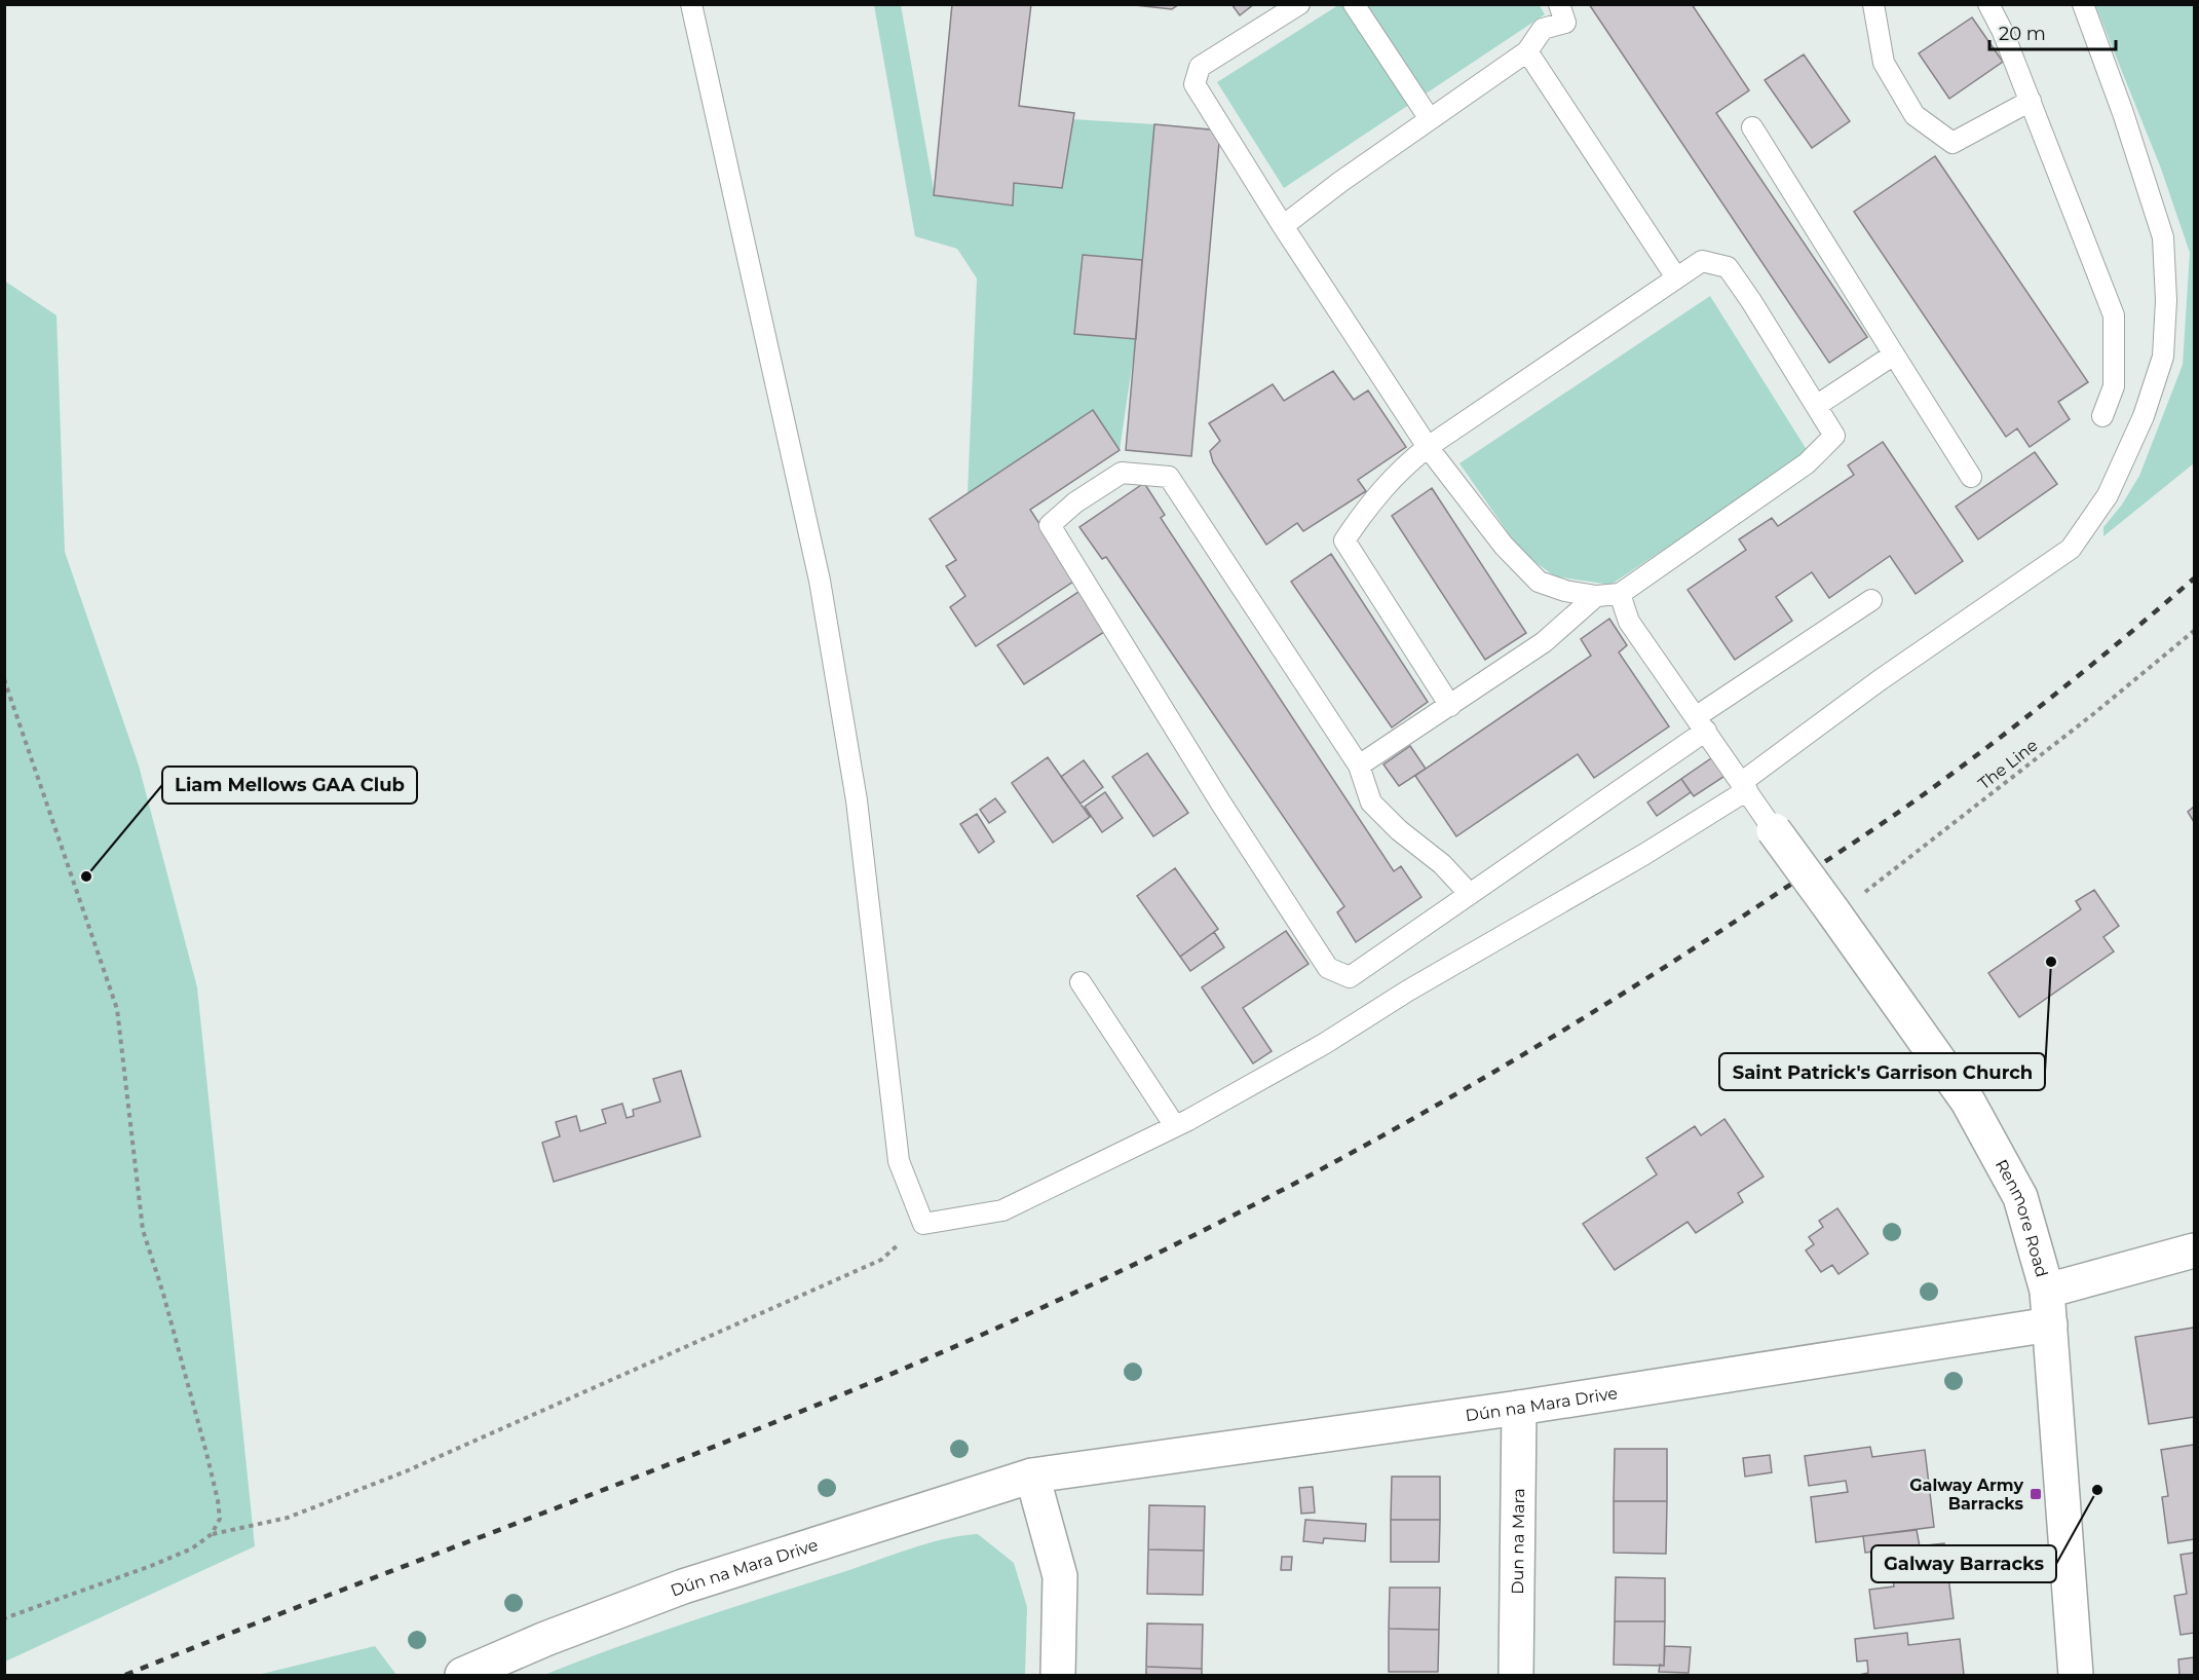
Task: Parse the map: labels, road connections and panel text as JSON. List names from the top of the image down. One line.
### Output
{"streets":{"street":["Renmore Road","Dún na Mara Drive","Dun na Mara"],"path":["The Line"]},"crossings":[["The Line","Renmore Road"],["Renmore Road","Dún na Mara Drive"],["Dún na Mara Drive","Dun na Mara"]],"places":{"other":["Liam Mellows GAA Club","Saint Patrick's Garrison Church","Galway Barracks"],"transit":["Galway Army Barracks"]},"scale_bar":"20 m"}
